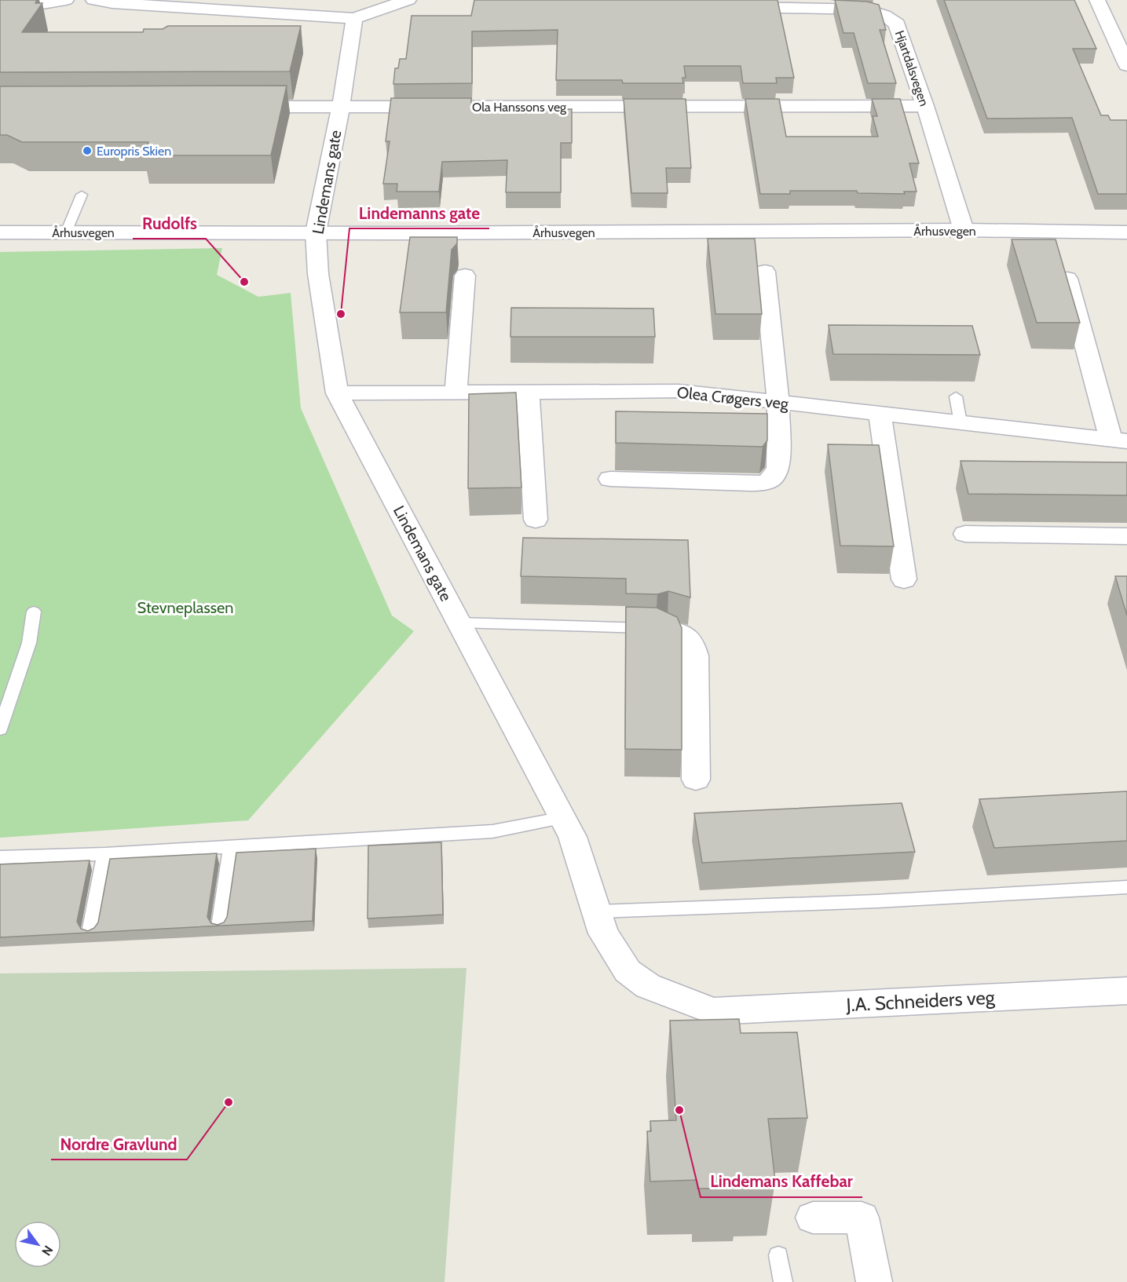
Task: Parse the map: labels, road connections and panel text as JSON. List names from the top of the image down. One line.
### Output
{"streets":{"street":["Hjartdalsvegen","Ola Hanssons veg","Lindemans gate","Århusvegen","Olea Crøgers veg","J.A. Schneiders veg"]},"crossings":[["Hjartdalsvegen","Ola Hanssons veg"],["Hjartdalsvegen","Århusvegen"],["Ola Hanssons veg","Lindemans gate"],["Lindemans gate","Århusvegen"],["Lindemans gate","Olea Crøgers veg"],["Lindemans gate","J.A. Schneiders veg"]],"parks":["Stevneplassen"],"places":["Europris Skien","Rudolfs","Lindemanns gate","Nordre Gravlund","Lindemans Kaffebar"],"north":"bottom right"}
